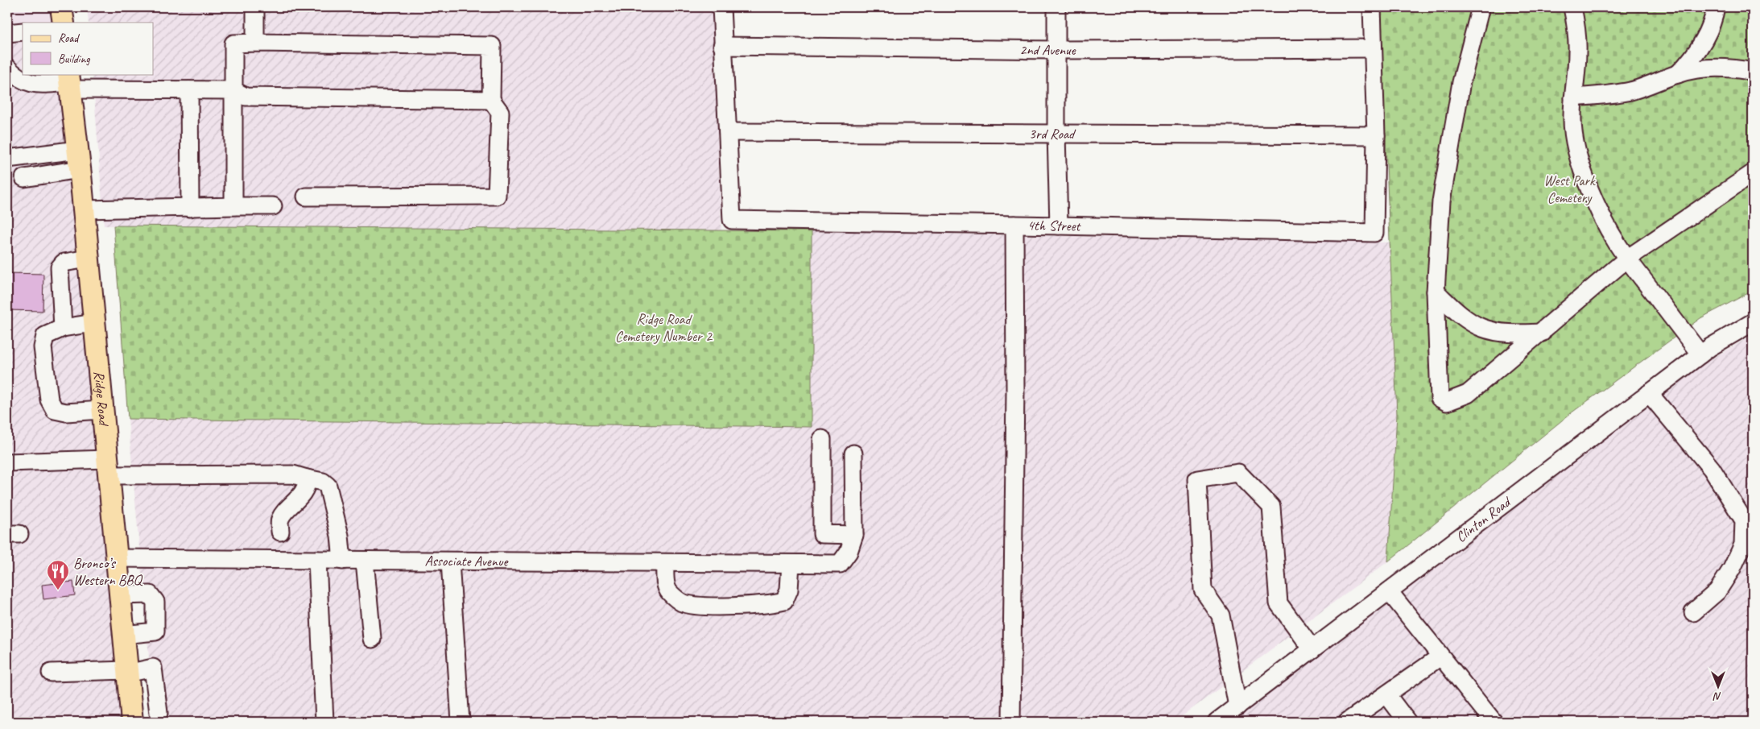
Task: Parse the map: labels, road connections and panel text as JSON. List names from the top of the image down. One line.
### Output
{"streets":{"main road":["Ridge Road"],"street":["2nd Avenue","3rd Road","4th Street","Clinton Road","Associate Avenue"]},"crossings":[["3rd Road","4th Street"],["Ridge Road","Associate Avenue"]],"parks":["West Park Cemetery","Ridge Road Cemetery Number 2"],"places":{"restaurant":["Bronco’s Western BBQ"]},"legend":["Road","Building"],"north":"bottom"}
